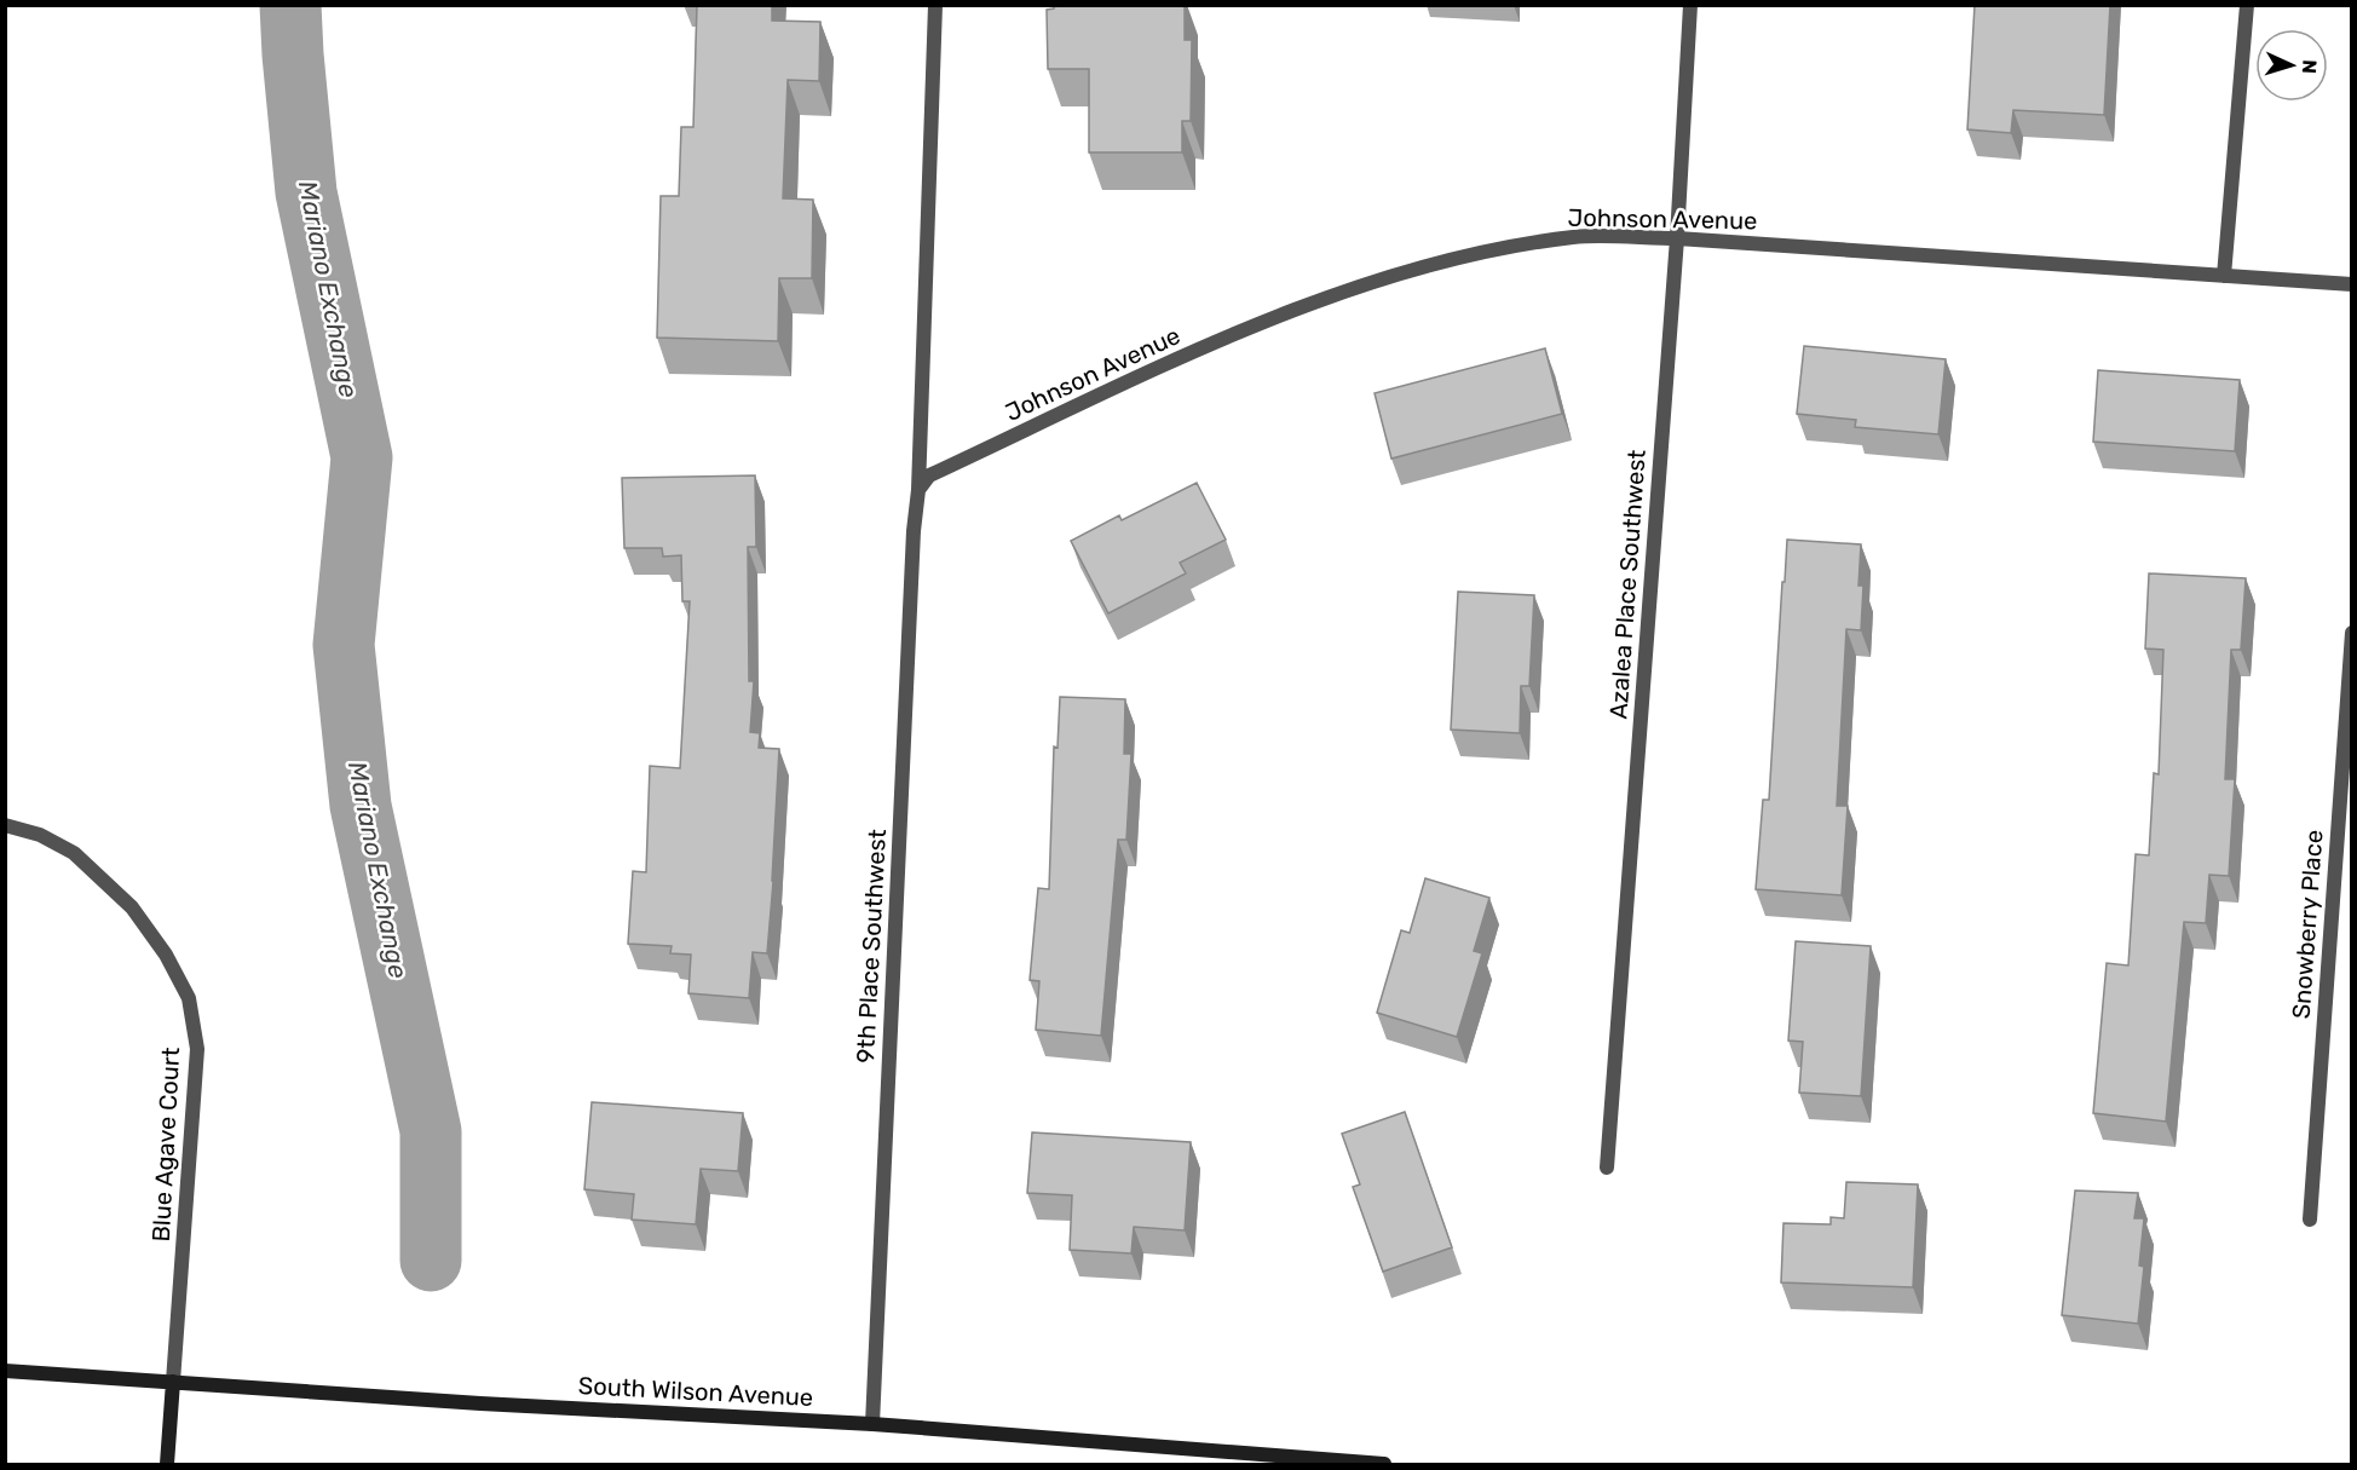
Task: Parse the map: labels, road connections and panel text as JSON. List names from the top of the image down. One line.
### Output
{"streets":{"main road":["South Wilson Avenue"],"street":["Johnson Avenue","Azalea Place Southwest","Snowberry Place","9th Place Southwest","Blue Agave Court"]},"crossings":[["Johnson Avenue","Azalea Place Southwest"],["Johnson Avenue","9th Place Southwest"],["9th Place Southwest","South Wilson Avenue"],["Blue Agave Court","South Wilson Avenue"]],"water":["Mariano Exchange"],"north":"right"}
